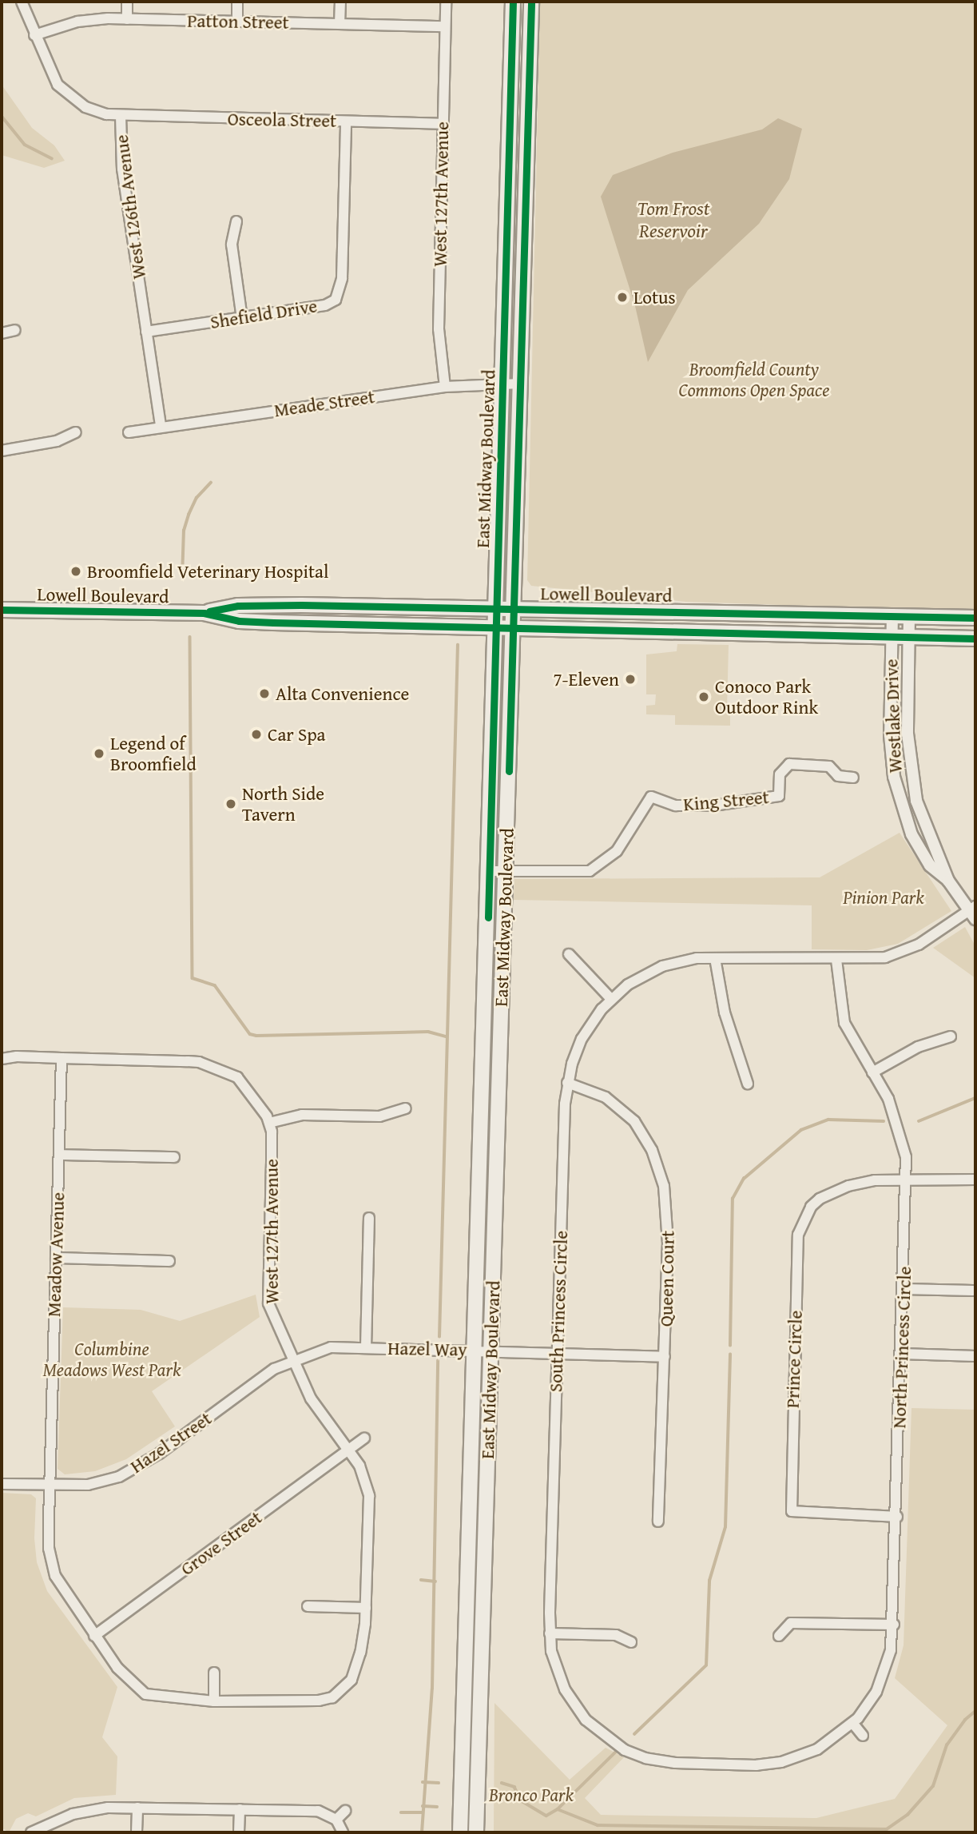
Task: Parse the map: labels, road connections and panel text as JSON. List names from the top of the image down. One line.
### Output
{"streets":{"main road":["East Midway Boulevard","Lowell Boulevard"],"street":["Patton Street","Osceola Street","West 127th Avenue","West 126th Avenue","Shefield Drive","Meade Street","Westlake Drive","King Street","Meadow Avenue","Queen Court","South Princess Circle","North Princess Circle","Hazel Way","Prince Circle","Hazel Street","Grove Street"]},"crossings":[["Patton Street","West 127th Avenue"],["Patton Street","West 126th Avenue"],["Osceola Street","West 127th Avenue"],["Osceola Street","West 126th Avenue"],["Osceola Street","Shefield Drive"],["West 127th Avenue","Meade Street"],["West 127th Avenue","Meadow Avenue"],["West 127th Avenue","Hazel Way"],["West 127th Avenue","Hazel Street"],["West 127th Avenue","Grove Street"],["West 126th Avenue","Shefield Drive"],["West 126th Avenue","Meade Street"],["Meade Street","East Midway Boulevard"],["East Midway Boulevard","Lowell Boulevard"],["East Midway Boulevard","King Street"],["East Midway Boulevard","Hazel Way"],["Lowell Boulevard","Westlake Drive"],["Westlake Drive","South Princess Circle"],["Meadow Avenue","Hazel Street"],["Meadow Avenue","Grove Street"],["Queen Court","South Princess Circle"],["Queen Court","Hazel Way"],["South Princess Circle","North Princess Circle"],["South Princess Circle","Hazel Way"],["North Princess Circle","Prince Circle"],["Hazel Way","Hazel Street"]],"water":["Tom Frost Reservoir"],"parks":["Broomfield County Commons Open Space","Pinion Park","Columbine Meadows West Park","Bronco Park"],"places":["Lotus","Broomfield Veterinary Hospital","7-Eleven","Alta Convenience","Conoco Park Outdoor Rink","Car Spa","Legend of Broomfield","North Side Tavern"]}
